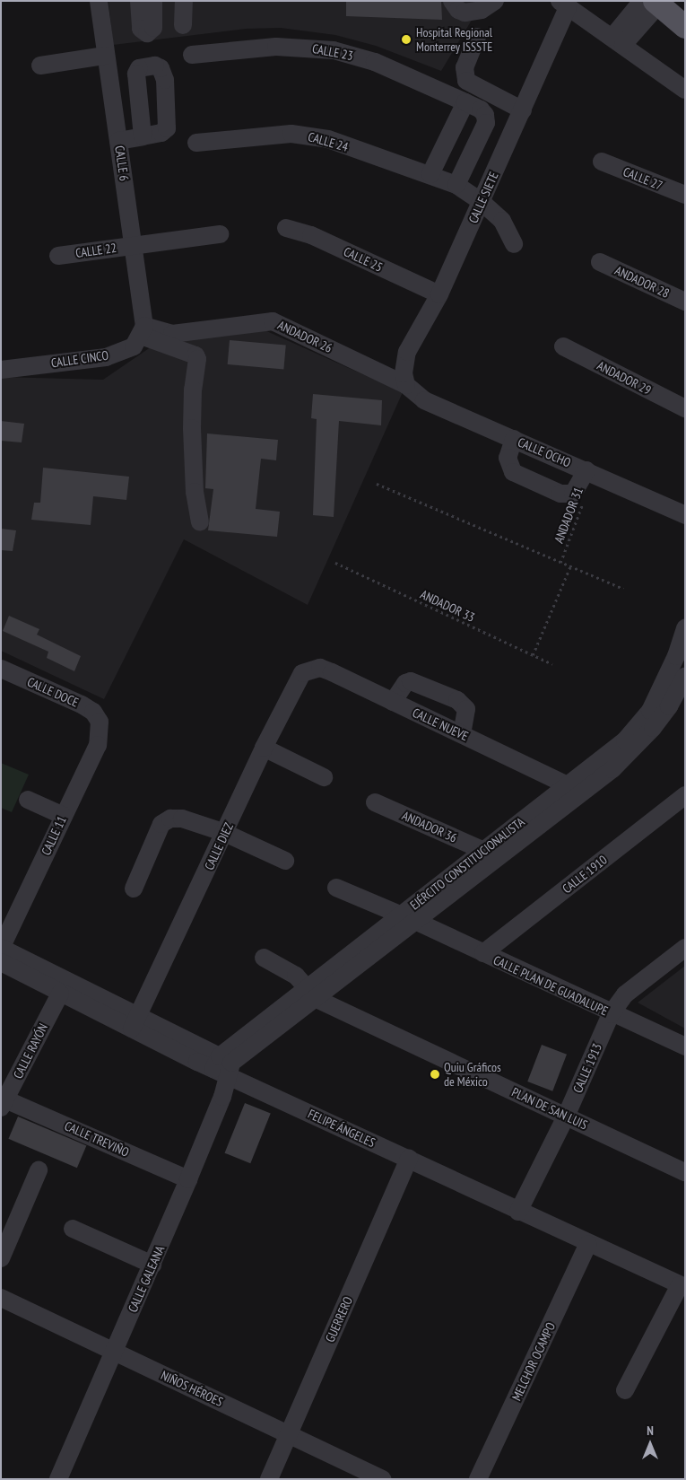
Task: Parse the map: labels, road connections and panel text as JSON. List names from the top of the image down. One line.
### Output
{"streets":{"street":["CALLE 23","CALLE 24","CALLE 6","CALLE 27","CALLE SIETE","CALLE 22","CALLE 25","ANDADOR 28","ANDADOR 26","CALLE CINCO","ANDADOR 29","CALLE OCHO","CALLE DOCE","CALLE NUEVE","ANDADOR 36","CALLE 11","CALLE DIEZ","EJÉRCITO CONSTITUCIONALISTA","CALLE 1910","CALLE PLAN DE GUADALUPE","CALLE RAYÓN","CALLE 1913","PLAN DE SAN LUIS","FELIPE ÁNGELES","CALLE TREVIÑO","CALLE GALEANA","GUERRERO","MELCHOR OCAMPO","NIÑOS HÉROES"],"path":["ANDADOR 31","ANDADOR 33"]},"crossings":[["CALLE 23","CALLE 24"],["CALLE 24","CALLE SIETE"],["CALLE 6","CALLE 22"],["CALLE 6","ANDADOR 26"],["CALLE 6","CALLE CINCO"],["CALLE SIETE","CALLE 25"],["CALLE SIETE","ANDADOR 26"],["CALLE SIETE","CALLE OCHO"],["ANDADOR 26","CALLE CINCO"],["ANDADOR 26","CALLE OCHO"],["CALLE DOCE","CALLE 11"],["CALLE NUEVE","CALLE DIEZ"],["CALLE NUEVE","EJÉRCITO CONSTITUCIONALISTA"],["ANDADOR 36","EJÉRCITO CONSTITUCIONALISTA"],["CALLE 11","FELIPE ÁNGELES"],["CALLE DIEZ","FELIPE ÁNGELES"],["EJÉRCITO CONSTITUCIONALISTA","CALLE PLAN DE GUADALUPE"],["EJÉRCITO CONSTITUCIONALISTA","PLAN DE SAN LUIS"],["EJÉRCITO CONSTITUCIONALISTA","FELIPE ÁNGELES"],["EJÉRCITO CONSTITUCIONALISTA","CALLE GALEANA"],["CALLE 1910","CALLE PLAN DE GUADALUPE"],["CALLE PLAN DE GUADALUPE","CALLE 1913"],["CALLE RAYÓN","FELIPE ÁNGELES"],["CALLE RAYÓN","CALLE TREVIÑO"],["CALLE 1913","PLAN DE SAN LUIS"],["CALLE 1913","FELIPE ÁNGELES"],["FELIPE ÁNGELES","CALLE GALEANA"],["FELIPE ÁNGELES","GUERRERO"],["FELIPE ÁNGELES","MELCHOR OCAMPO"],["CALLE TREVIÑO","CALLE GALEANA"],["CALLE GALEANA","NIÑOS HÉROES"],["GUERRERO","NIÑOS HÉROES"]],"places":["Hospital Regional Monterrey ISSSTE","Quiu Gráficos de México"],"north":"top"}
